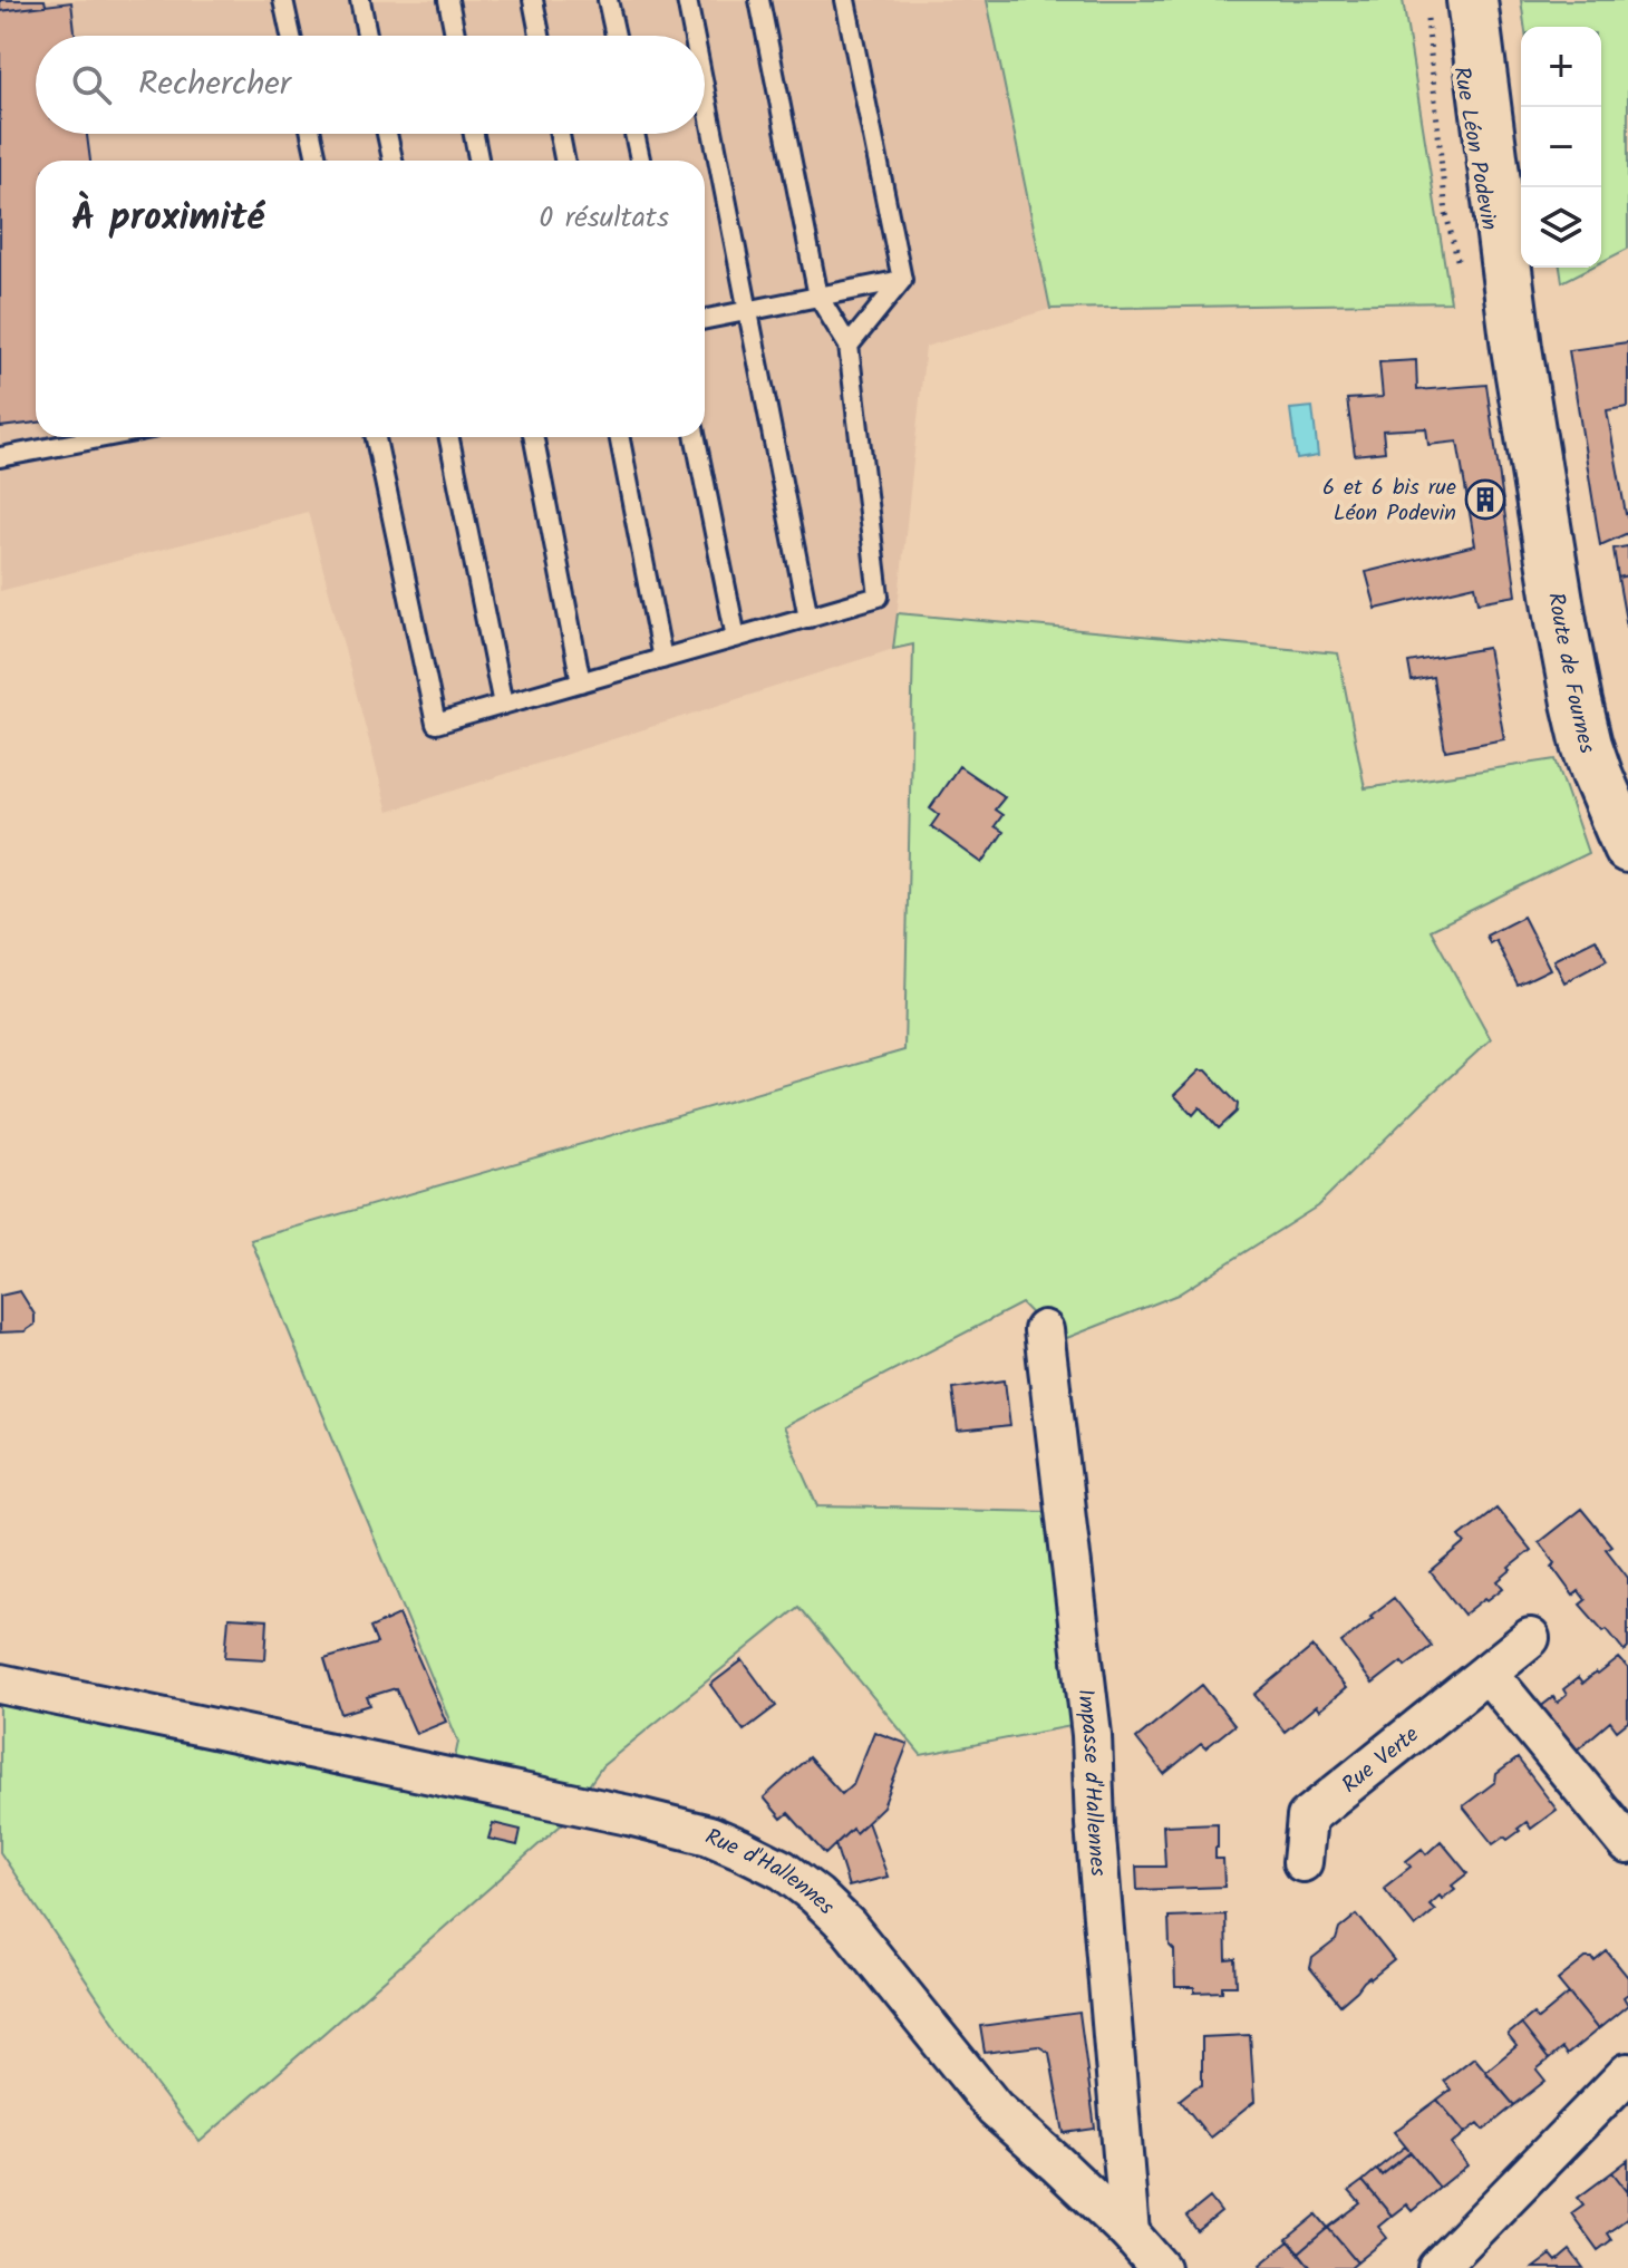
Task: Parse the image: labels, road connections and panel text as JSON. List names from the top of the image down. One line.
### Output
{"streets":{"main road":["Rue Léon Podevin","Route de Fournes"],"street":["Rue Verte","Impasse d'Hallennes","Rue d'Hallennes"]},"crossings":[["Rue Léon Podevin","Route de Fournes"],["Impasse d'Hallennes","Rue d'Hallennes"]],"places":{"building":["6 et 6 bis rue Léon Podevin"]},"page":{"map_buttons":["+","−"],"search":"Rechercher","heading":["À proximité","0 résultats"]}}
